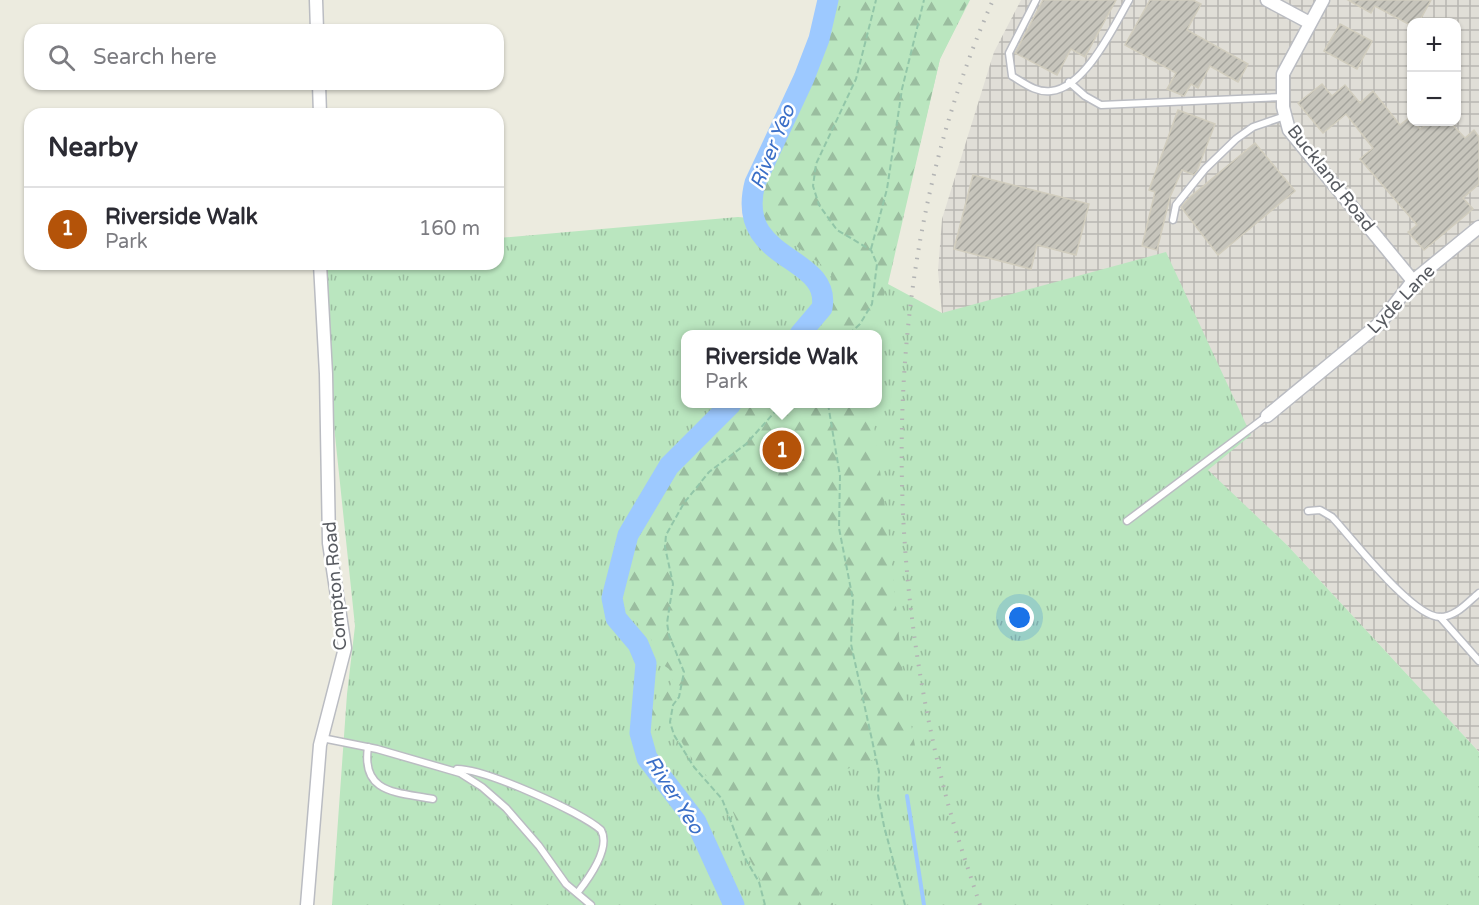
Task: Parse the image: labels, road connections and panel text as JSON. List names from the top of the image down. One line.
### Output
{"streets":{"street":["Buckland Road","Lyde Lane","Compton Road"]},"crossings":[["Buckland Road","Lyde Lane"]],"water":["River Yeo"],"page":{"map_buttons":["+","−"],"search":"Search here","heading":"Nearby","list":[{"mark":"1","name":"Riverside Walk","note":"Park","value":"160 m"}],"popup":["Riverside Walk","Park"],"pins":"1"}}
